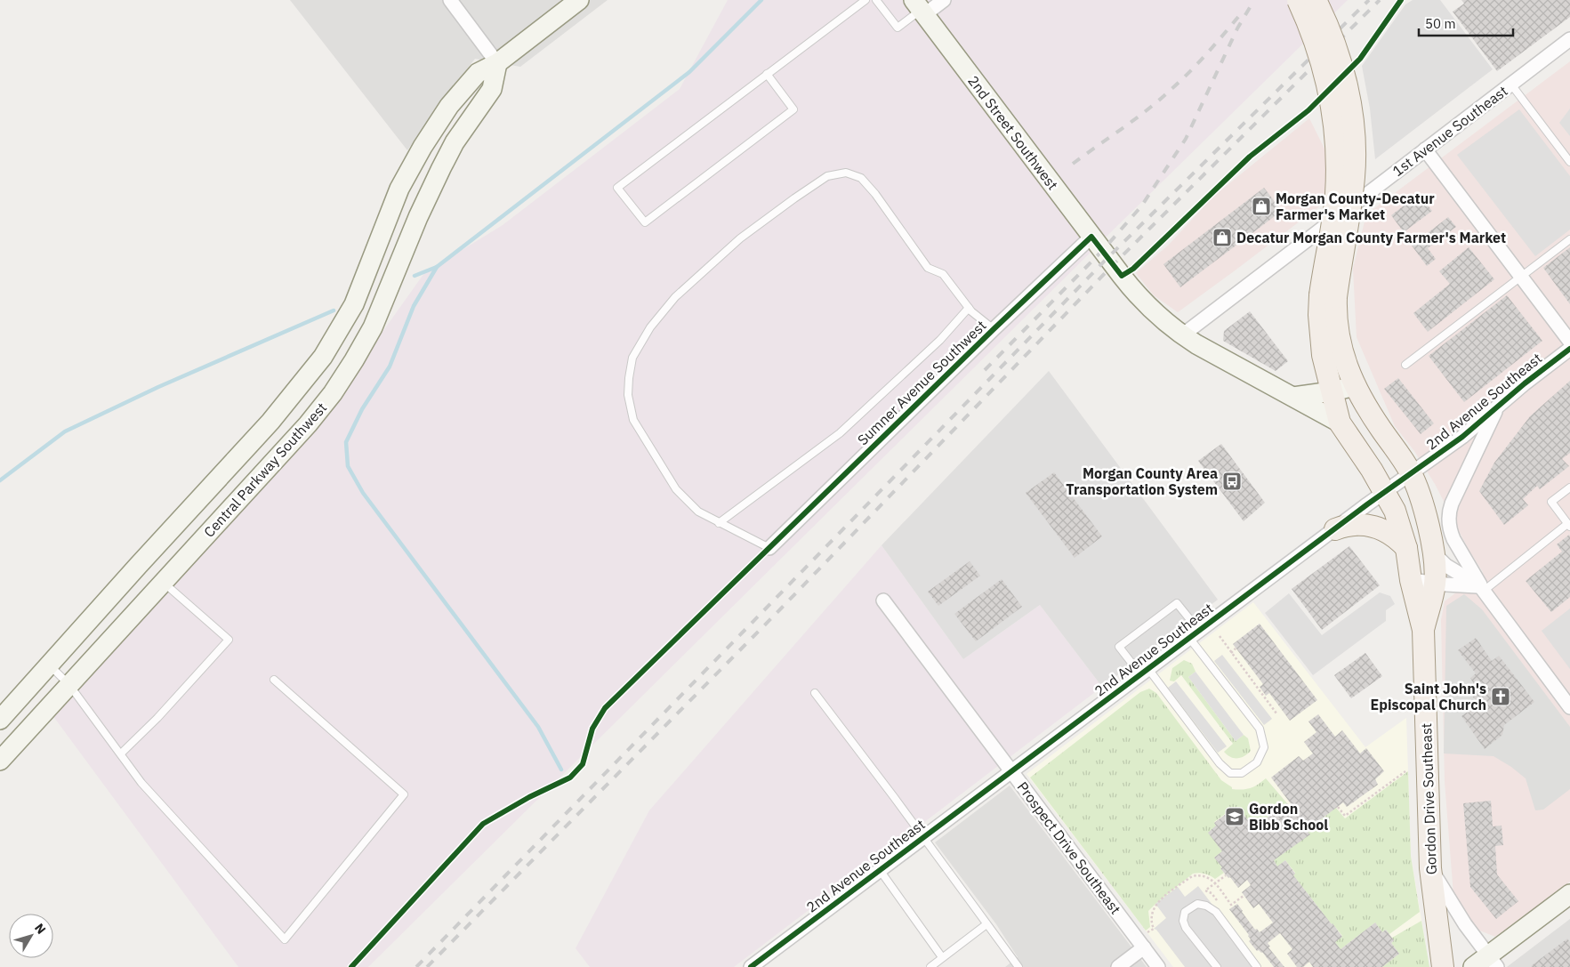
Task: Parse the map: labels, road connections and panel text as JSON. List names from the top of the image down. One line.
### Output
{"streets":{"main road":["Gordon Drive Southeast"],"street":["1st Avenue Southeast","2nd Street Southwest","Sumner Avenue Southwest","2nd Avenue Southeast","Central Parkway Southwest","Prospect Drive Southeast"]},"crossings":[["1st Avenue Southeast","2nd Street Southwest"],["2nd Street Southwest","Sumner Avenue Southwest"],["2nd Street Southwest","Gordon Drive Southeast"],["2nd Avenue Southeast","Gordon Drive Southeast"],["2nd Avenue Southeast","Prospect Drive Southeast"]],"places":{"shop":["Morgan County-Decatur Farmer's Market","Decatur Morgan County Farmer's Market"],"bus stop":["Morgan County Area Transportation System"],"church":["Saint John's Episcopal Church"],"school or university":["Gordon Bibb School"]},"scale_bar":"50 m","north":"top right"}
